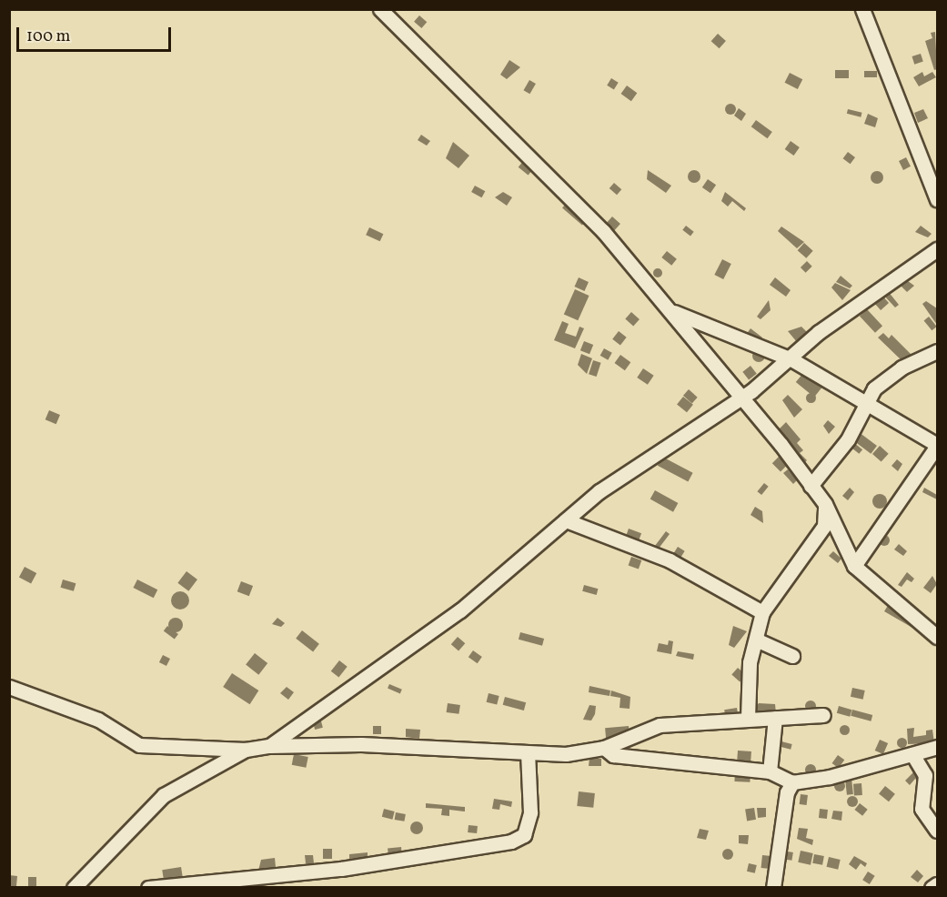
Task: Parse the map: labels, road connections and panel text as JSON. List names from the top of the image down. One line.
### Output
{"scale_bar":"100 m"}
